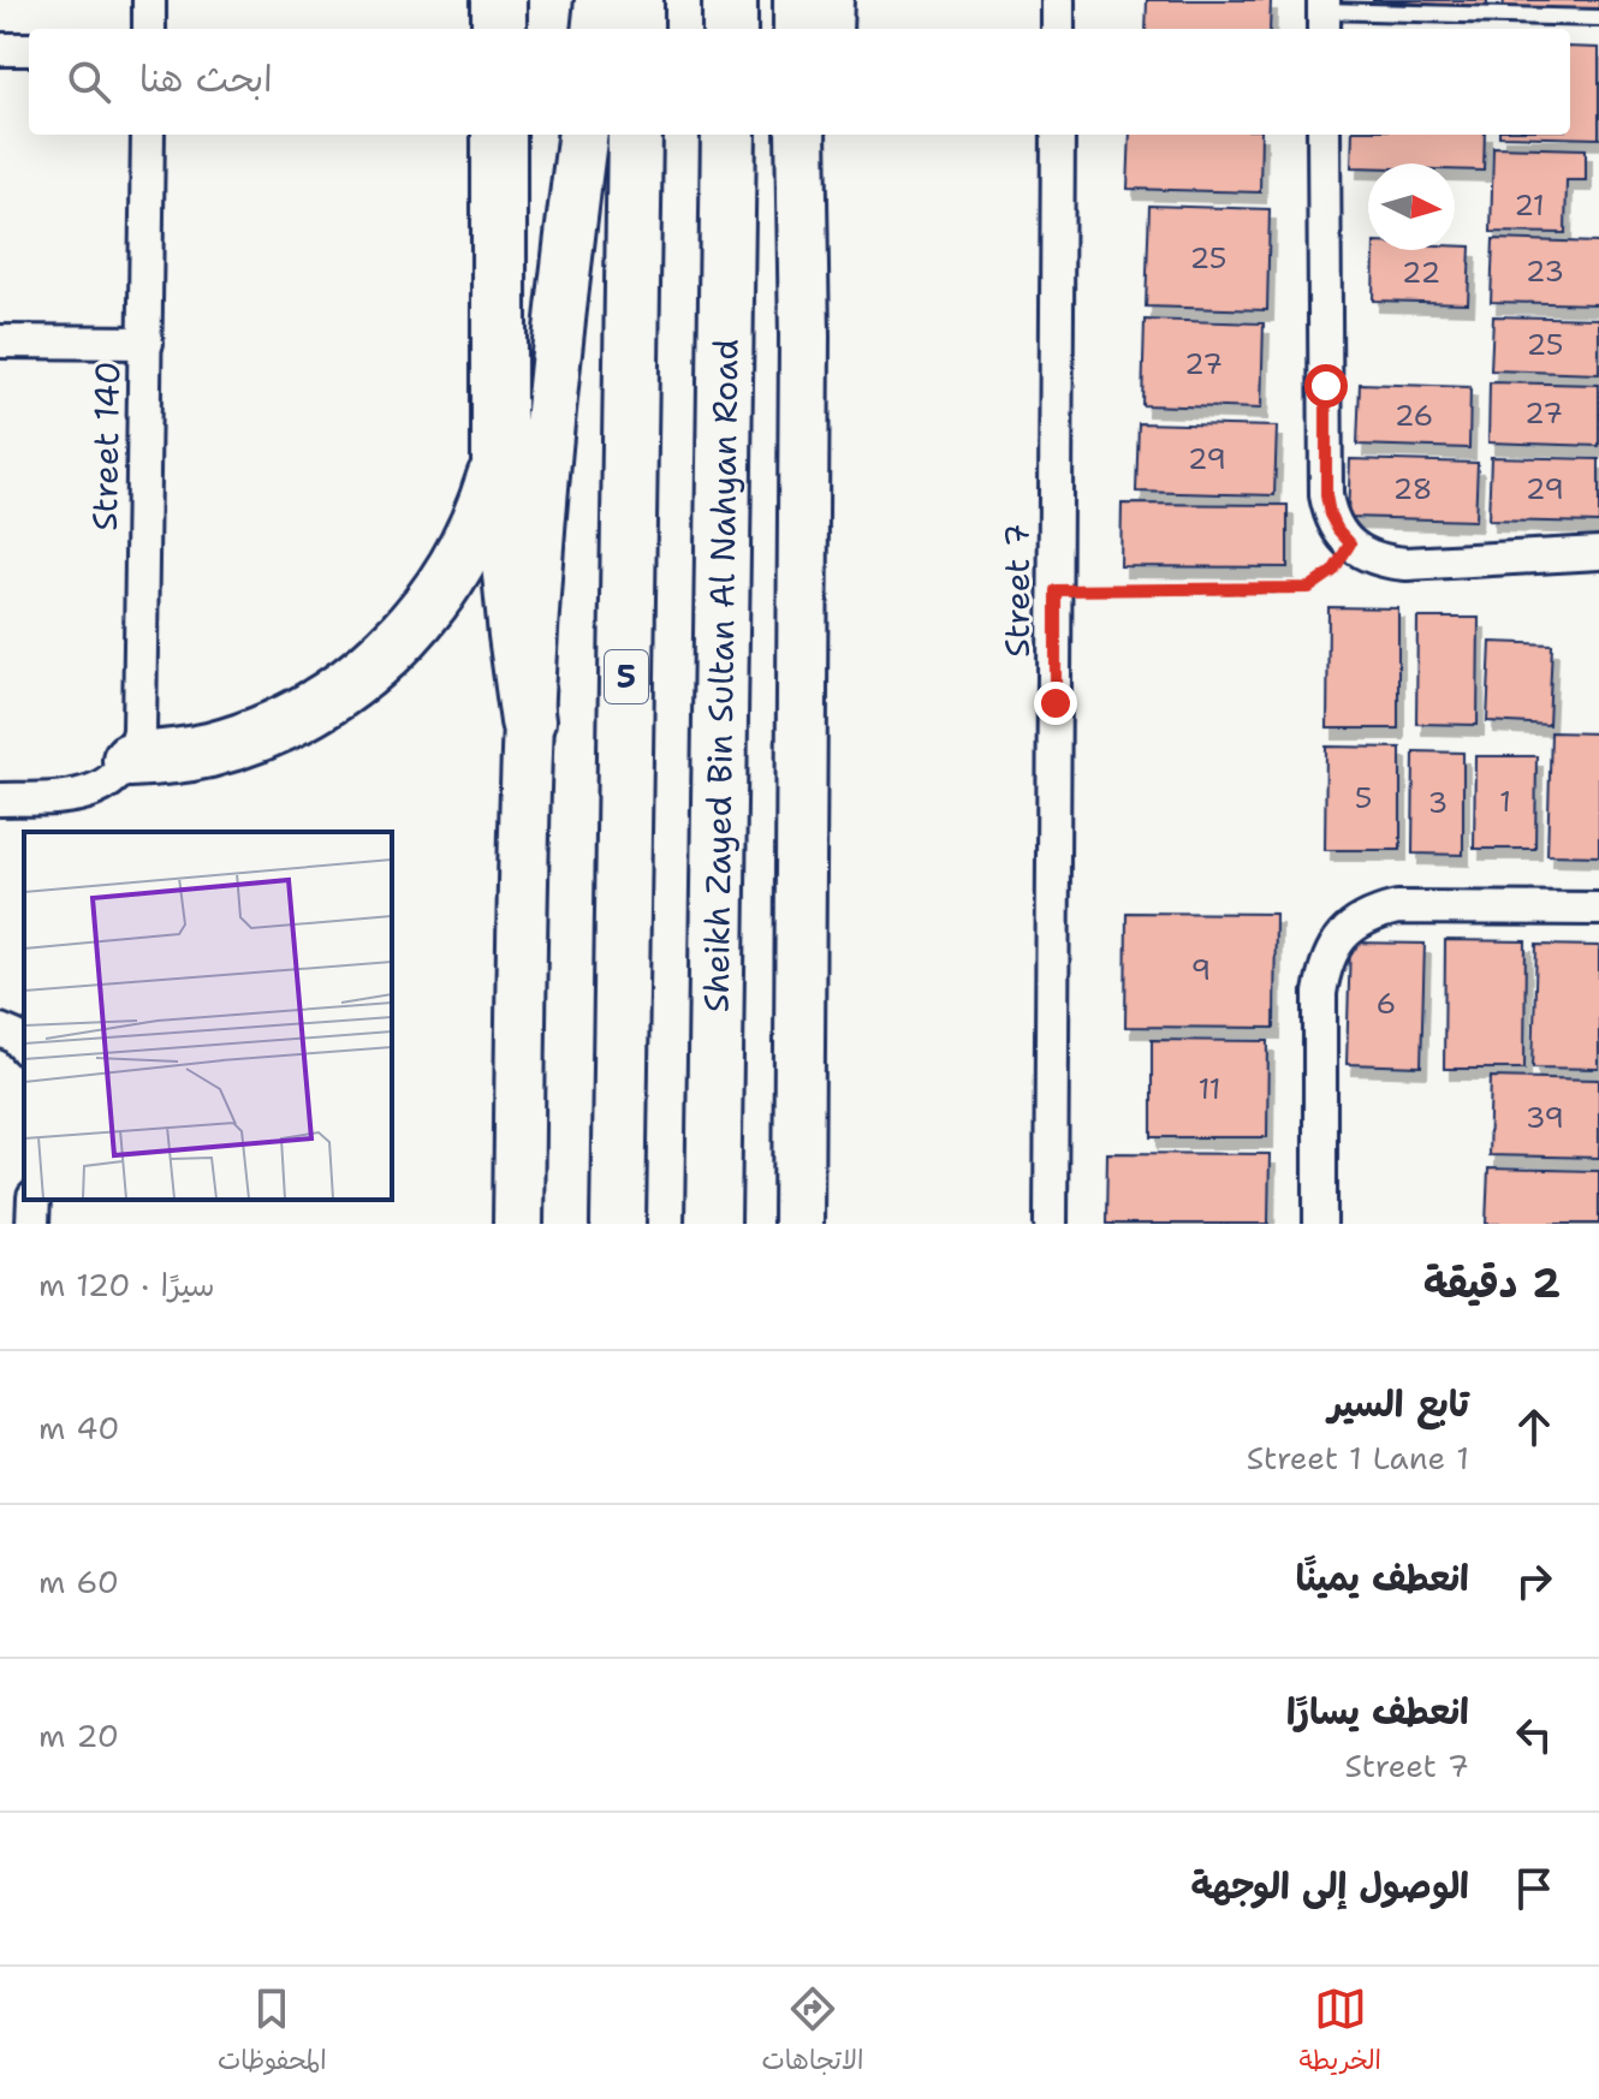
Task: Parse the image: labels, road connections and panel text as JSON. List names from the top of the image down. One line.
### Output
{"streets":{"highway":["5","Sheikh Zayed Bin Sultan Al Nahyan Road"],"street":["Street 140","Street 7"]},"house_numbers":["21","25","23","22","25","27","27","26","29","28","29","5","1","3","9","6","11","39"],"north":"right","page":{"search":"ابحث هنا","heading":["2 دقيقة","سيرًا · 120 m"],"list":[["تابع السير","Street 1 Lane 1","40 m"],["انعطف يمينًا","60 m"],["انعطف يسارًا","Street 7","20 m"],"الوصول إلى الوجهة"],"nav":["الخريطة","الاتجاهات","المحفوظات"]}}
